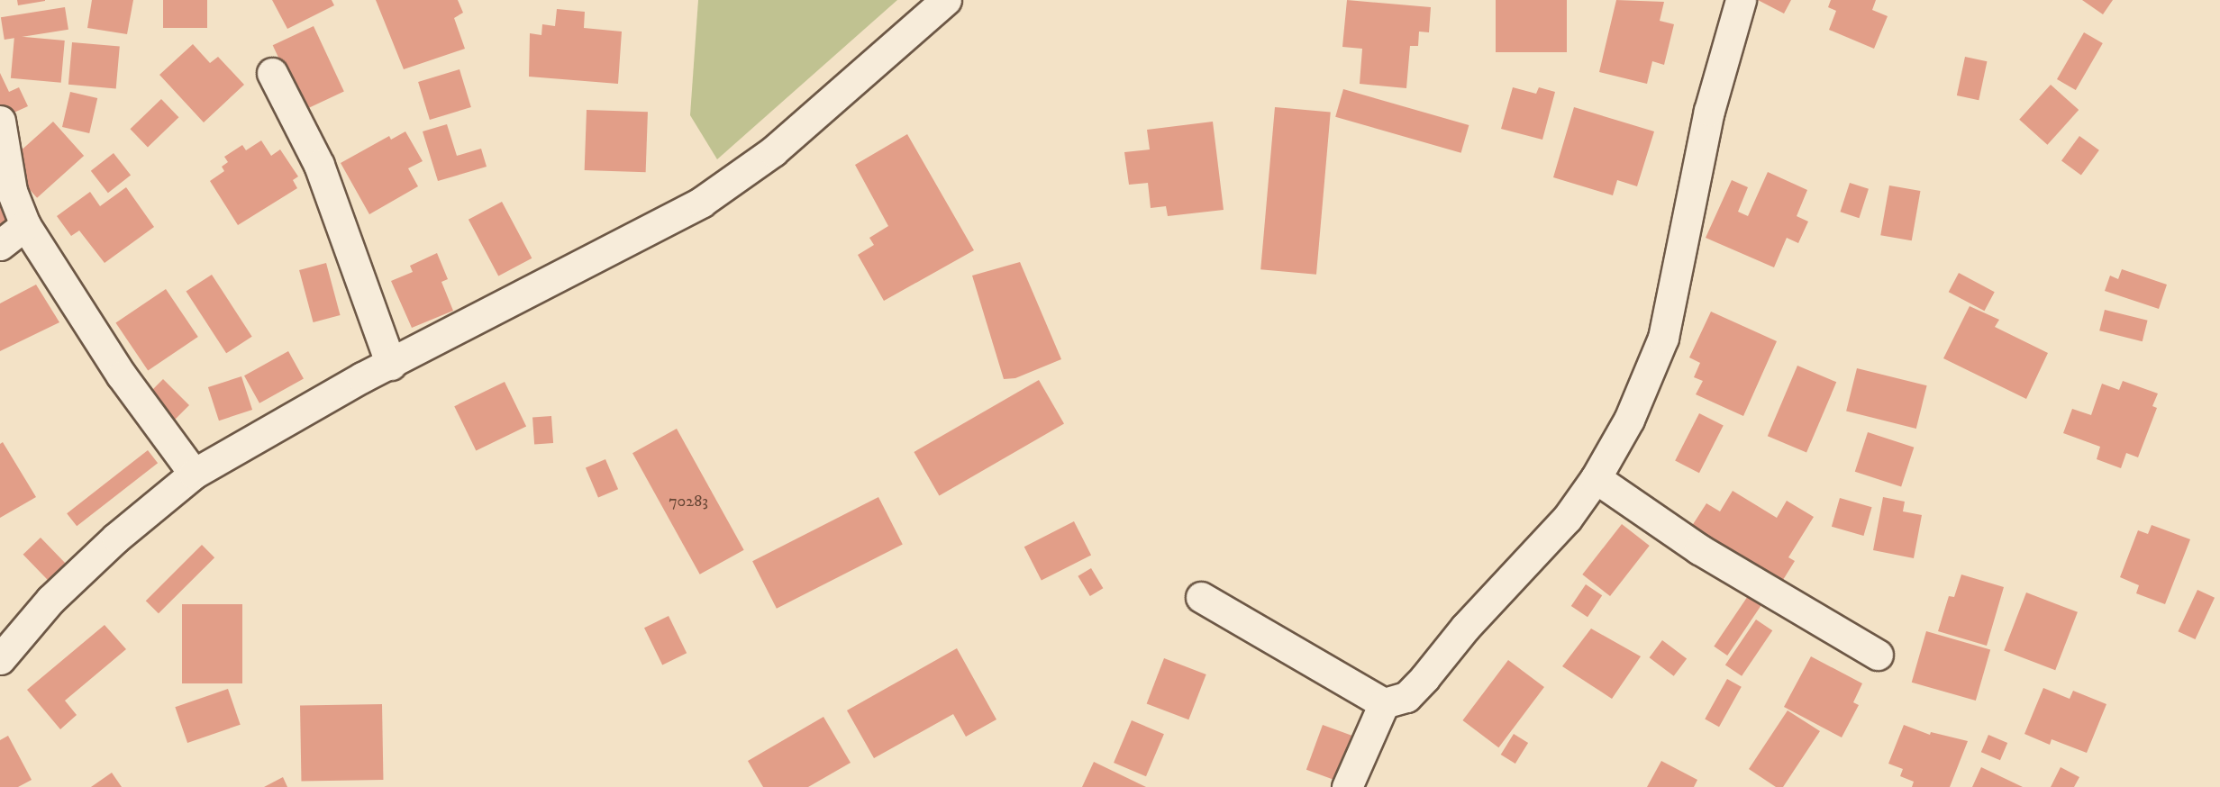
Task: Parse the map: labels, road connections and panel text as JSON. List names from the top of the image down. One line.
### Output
{"house_numbers":["70283"]}
